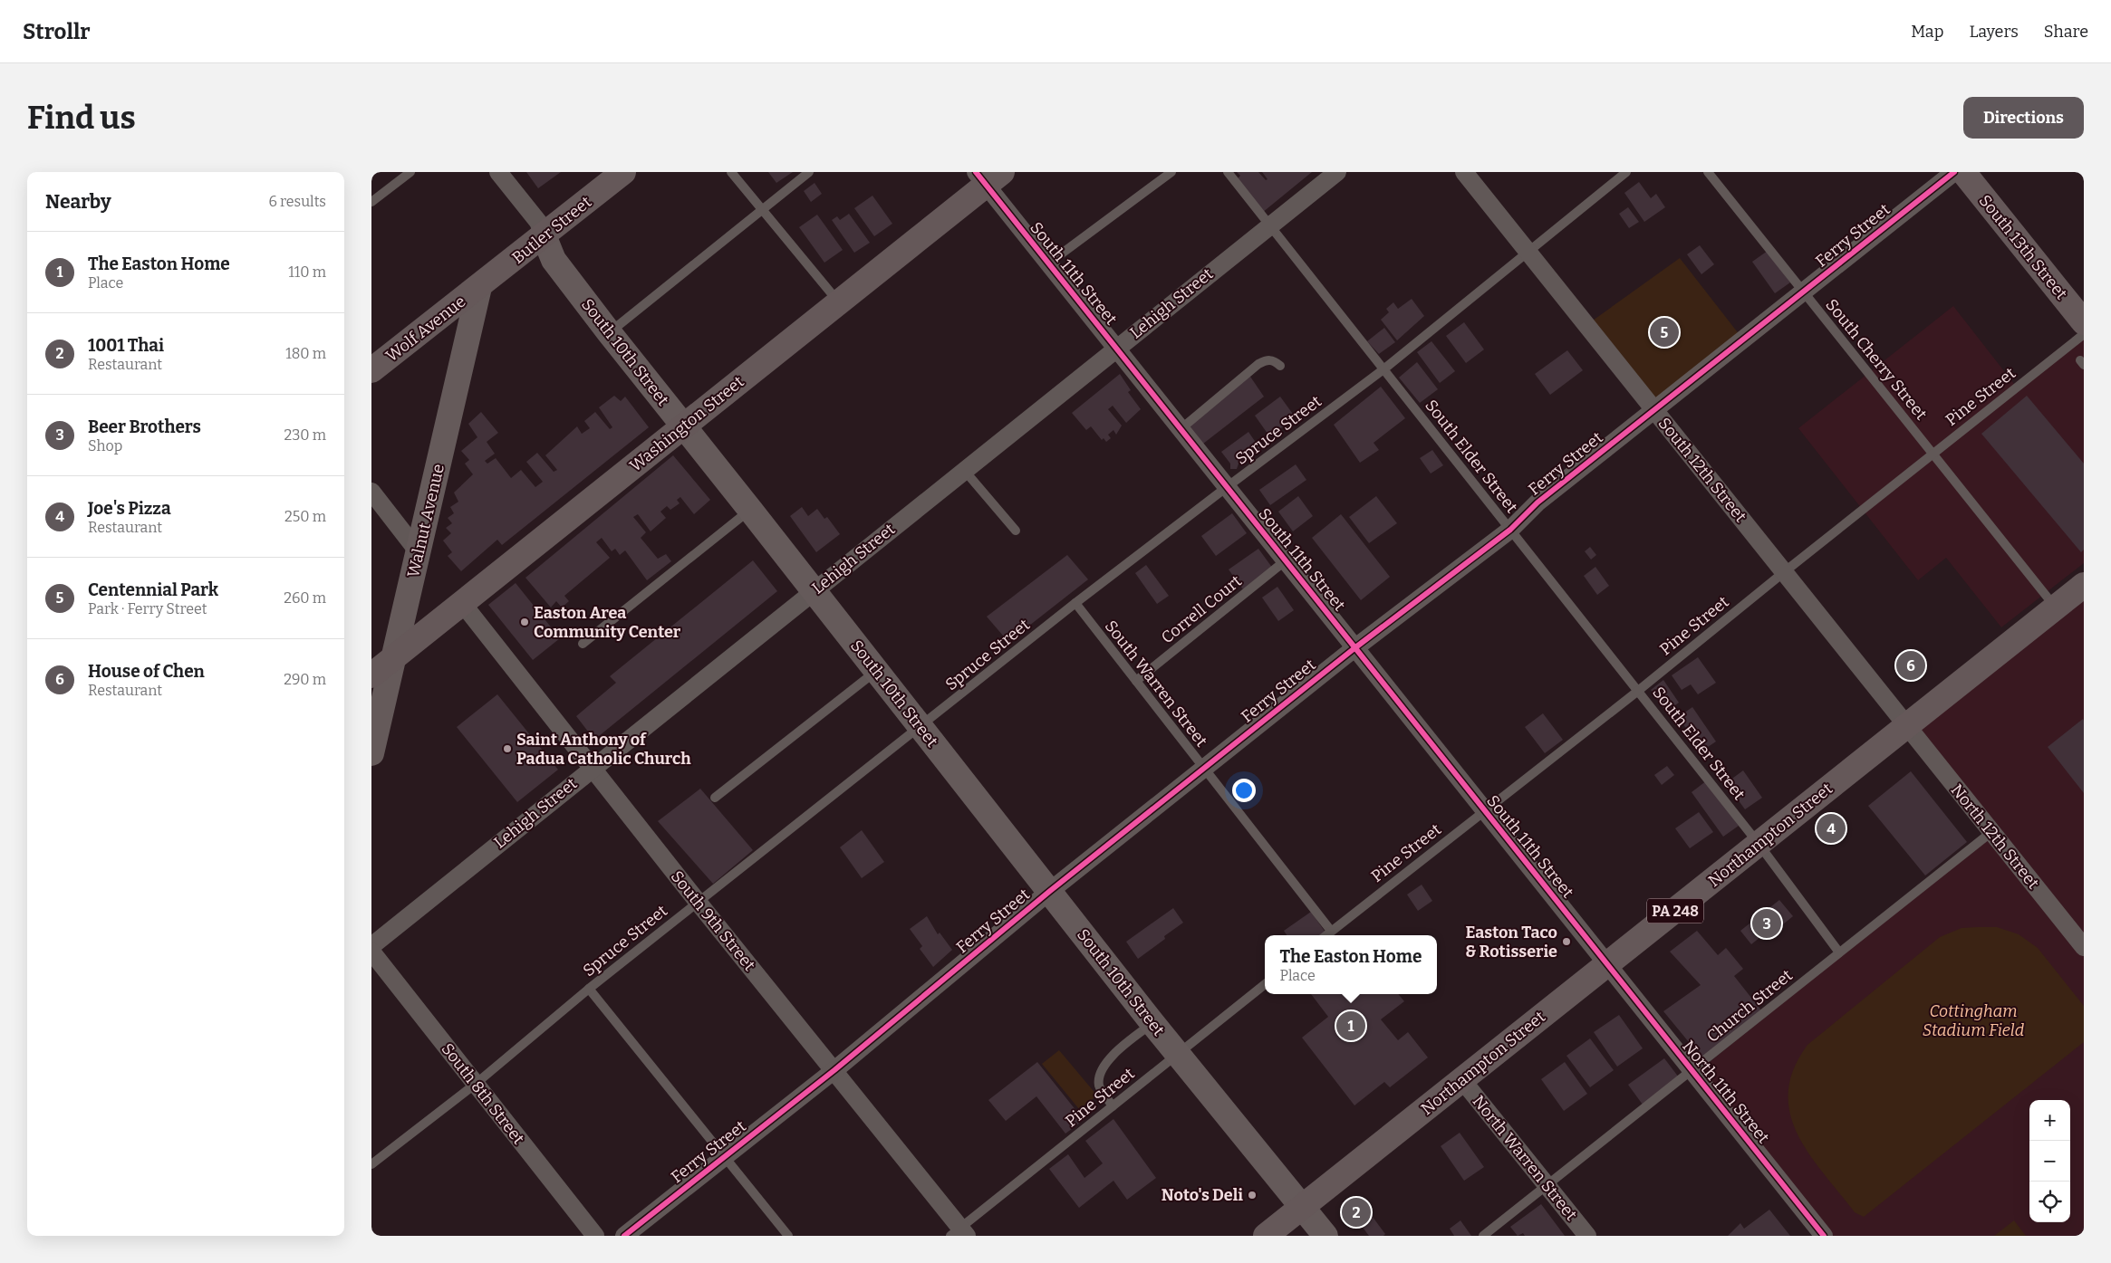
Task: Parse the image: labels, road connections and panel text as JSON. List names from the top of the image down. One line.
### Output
{"streets":{"main road":["Butler Street","South 13th Street","Wolf Avenue","Washington Street","Northampton Street","PA 248"],"street":["Ferry Street","South 11th Street","Lehigh Street","South 10th Street","South 12th Street","Walnut Avenue","North 12th Street","South 9th Street","North 11th Street","South 8th Street","North Warren Street"],"lane":["South Cherry Street","Pine Street","Spruce Street","South Elder Street","Correll Court","South Warren Street","Church Street"]},"crossings":[["Butler Street","Wolf Avenue"],["Butler Street","South 10th Street"],["Butler Street","Walnut Avenue"],["Ferry Street","South 11th Street"],["Ferry Street","South 10th Street"],["Ferry Street","South Cherry Street"],["Ferry Street","South Elder Street"],["Ferry Street","South 12th Street"],["Ferry Street","South Warren Street"],["Ferry Street","South 9th Street"],["South 11th Street","Lehigh Street"],["South 11th Street","Pine Street"],["South 11th Street","Washington Street"],["South 11th Street","Spruce Street"],["South 11th Street","Correll Court"],["South 11th Street","Northampton Street"],["South 11th Street","North 11th Street"],["Lehigh Street","South 10th Street"],["Lehigh Street","South Elder Street"],["Lehigh Street","South 9th Street"],["Wolf Avenue","Walnut Avenue"],["South 10th Street","Pine Street"],["South 10th Street","Washington Street"],["South 10th Street","Spruce Street"],["South 10th Street","Northampton Street"],["South Cherry Street","Pine Street"],["South Cherry Street","Northampton Street"],["Pine Street","South Elder Street"],["Pine Street","South 12th Street"],["Pine Street","South Warren Street"],["Pine Street","South 9th Street"],["Washington Street","Walnut Avenue"],["Washington Street","South 9th Street"],["Spruce Street","South Elder Street"],["Spruce Street","South 12th Street"],["Spruce Street","South Warren Street"],["Spruce Street","South 9th Street"],["Spruce Street","South 8th Street"],["South Elder Street","Northampton Street"],["South Elder Street","Church Street"],["South 12th Street","Northampton Street"],["South 12th Street","North 12th Street"],["Correll Court","South Warren Street"],["Northampton Street","North 12th Street"],["Northampton Street","North 11th Street"],["Northampton Street","North Warren Street"],["North 12th Street","Church Street"],["Church Street","North 11th Street"],["Church Street","North Warren Street"]],"parks":["Cottingham Stadium Field"],"places":["Easton Area Community Center","Saint Anthony of Padua Catholic Church","Easton Taco & Rotisserie","Noto's Deli"],"page":{"header":"Strollr","nav":["Map","Layers","Share"],"buttons":"Directions","title":"Find us","heading":["Nearby","6 results"],"list":[{"mark":"1","name":"The Easton Home","note":"Place","value":"110 m"},{"mark":"2","name":"1001 Thai","note":"Restaurant","value":"180 m"},{"mark":"3","name":"Beer Brothers","note":"Shop","value":"230 m"},{"mark":"4","name":"Joe's Pizza","note":"Restaurant","value":"250 m"},{"mark":"5","name":"Centennial Park","note":"Park · Ferry Street","value":"260 m"},{"mark":"6","name":"House of Chen","note":"Restaurant","value":"290 m"}],"pins":["5","6","4","3","1","2"],"popup":["The Easton Home","Place"],"map_buttons":["+","−"]}}
